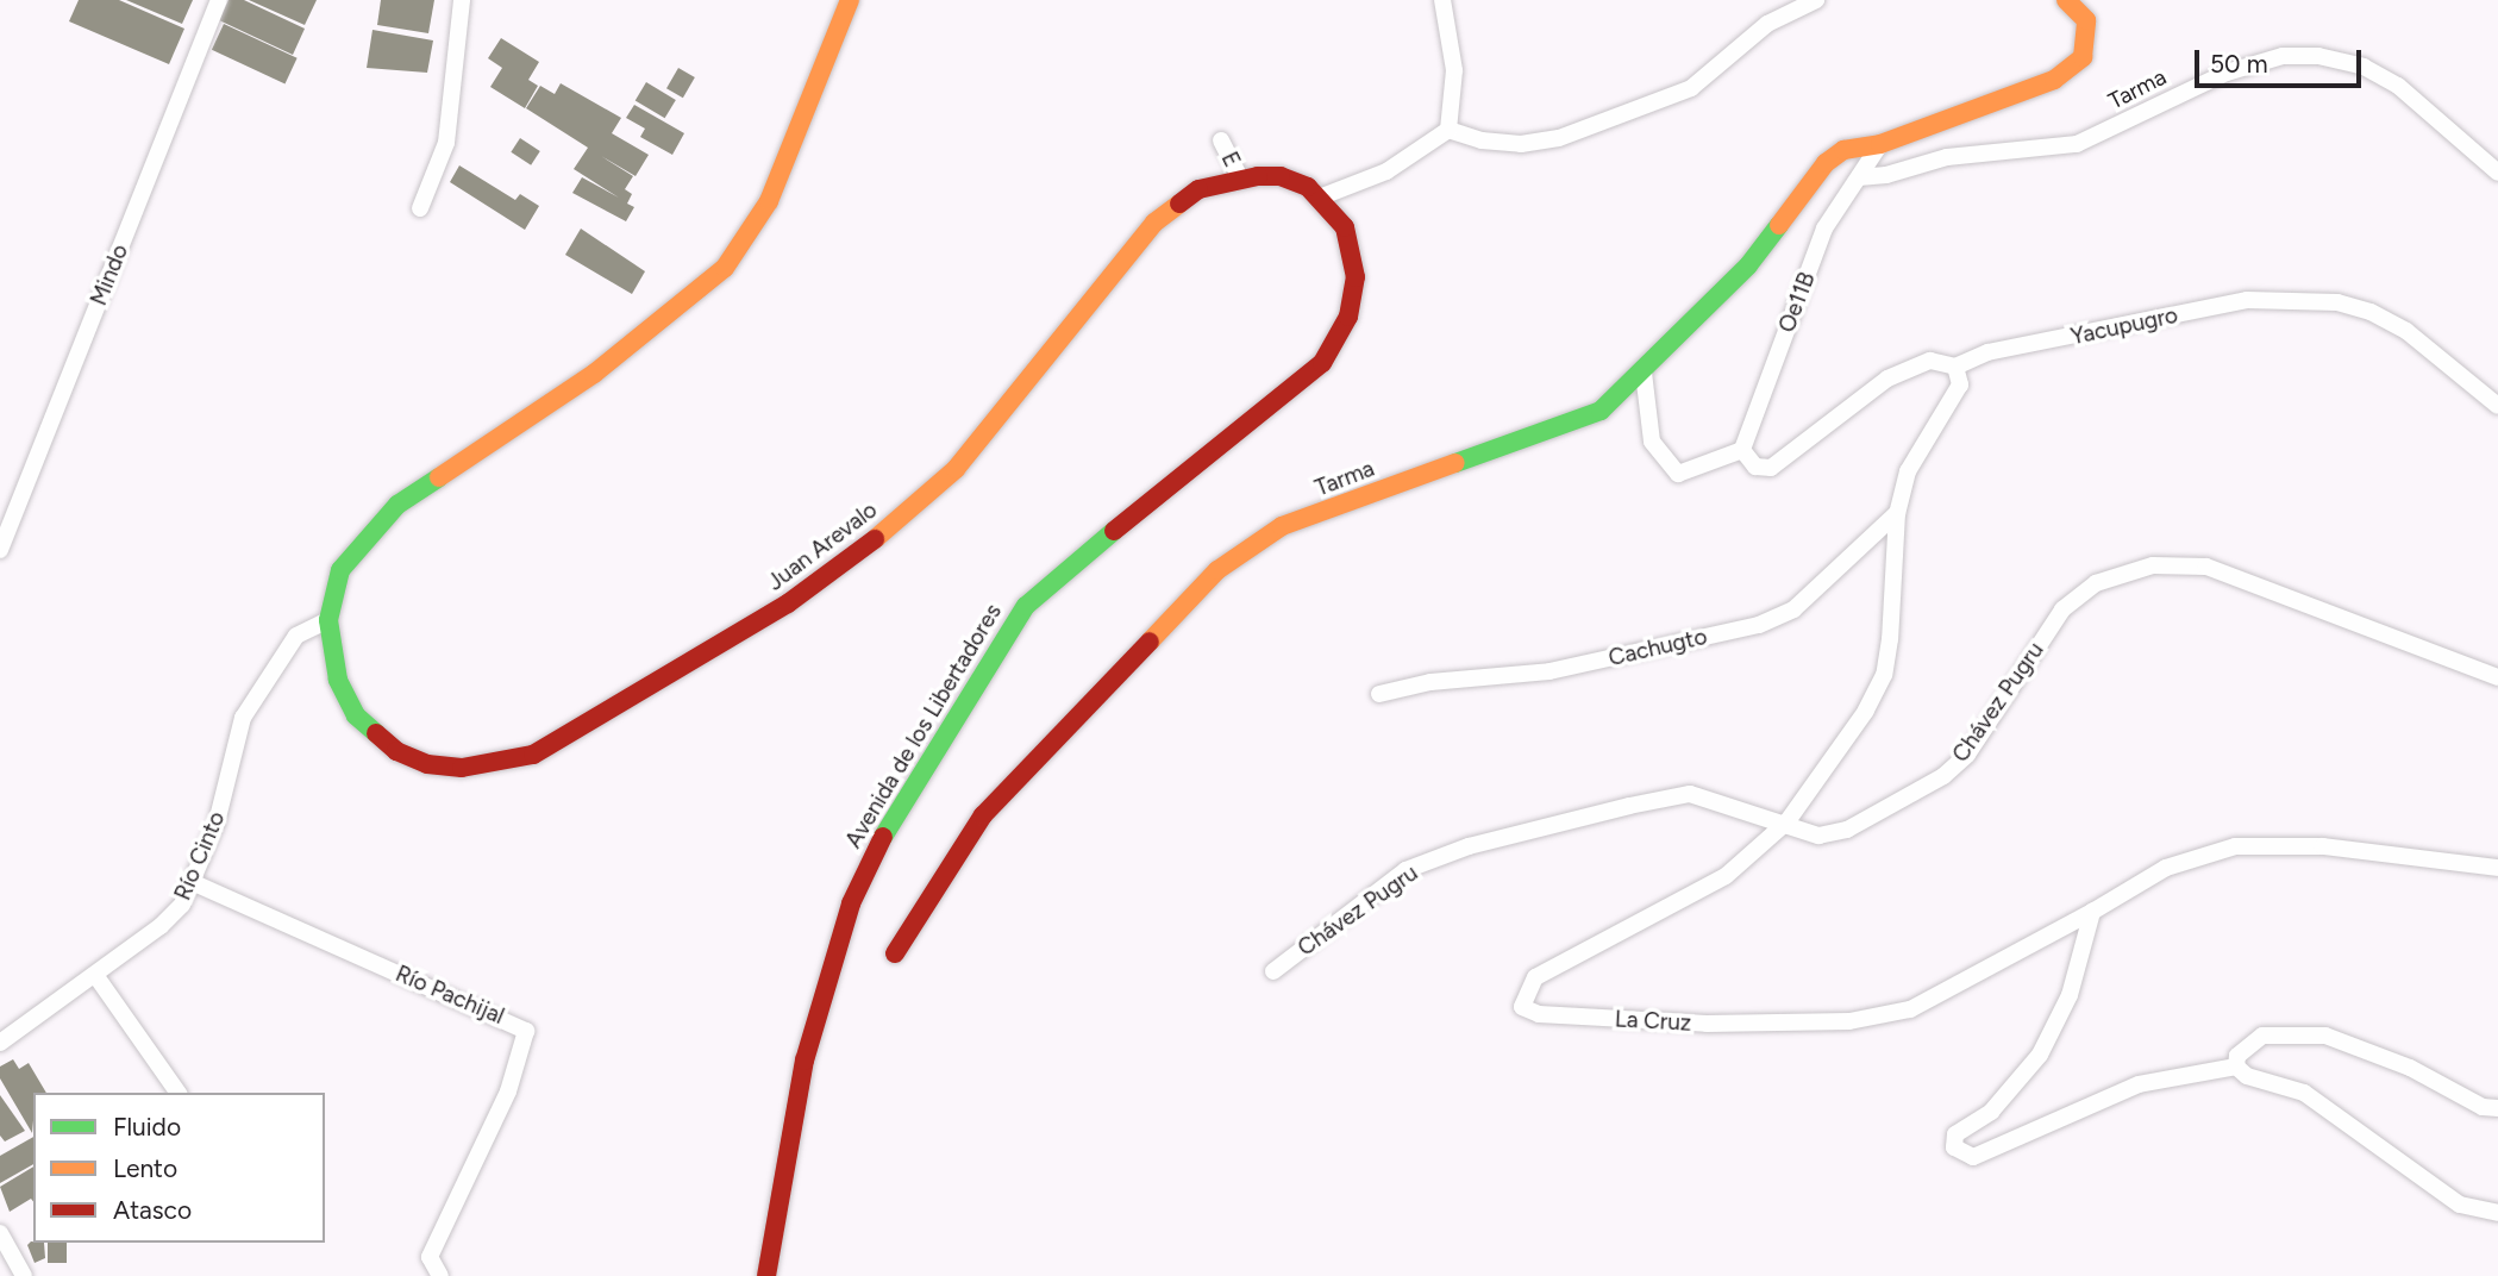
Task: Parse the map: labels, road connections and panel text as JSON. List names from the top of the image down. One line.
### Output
{"streets":{"street":["Tarma","E","Mindo","Oe11B","Yacupugro","Juan Arevalo","Cachugto","Chávez Pugru","Avenida de los Libertadores","Río Cinto","Río Pachijal","La Cruz"]},"crossings":[["Tarma","Oe11B"],["E","Juan Arevalo"],["Oe11B","Yacupugro"],["Juan Arevalo","Avenida de los Libertadores"],["Juan Arevalo","Río Cinto"],["Chávez Pugru","La Cruz"],["Río Cinto","Río Pachijal"]],"legend":["Fluido","Lento","Atasco"],"scale_bar":"50 m"}
